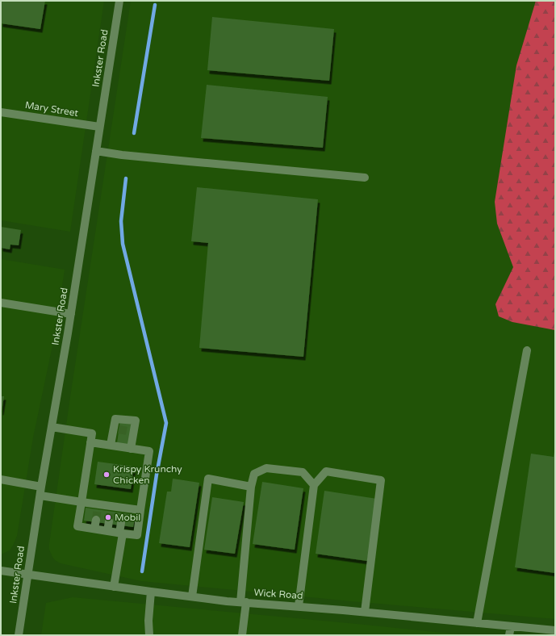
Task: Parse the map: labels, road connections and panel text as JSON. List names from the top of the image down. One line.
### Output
{"streets":{"street":["Inkster Road","Mary Street","Wick Road"]},"crossings":[["Inkster Road","Mary Street"],["Inkster Road","Wick Road"]],"places":["Krispy Krunchy Chicken","Mobil"]}
